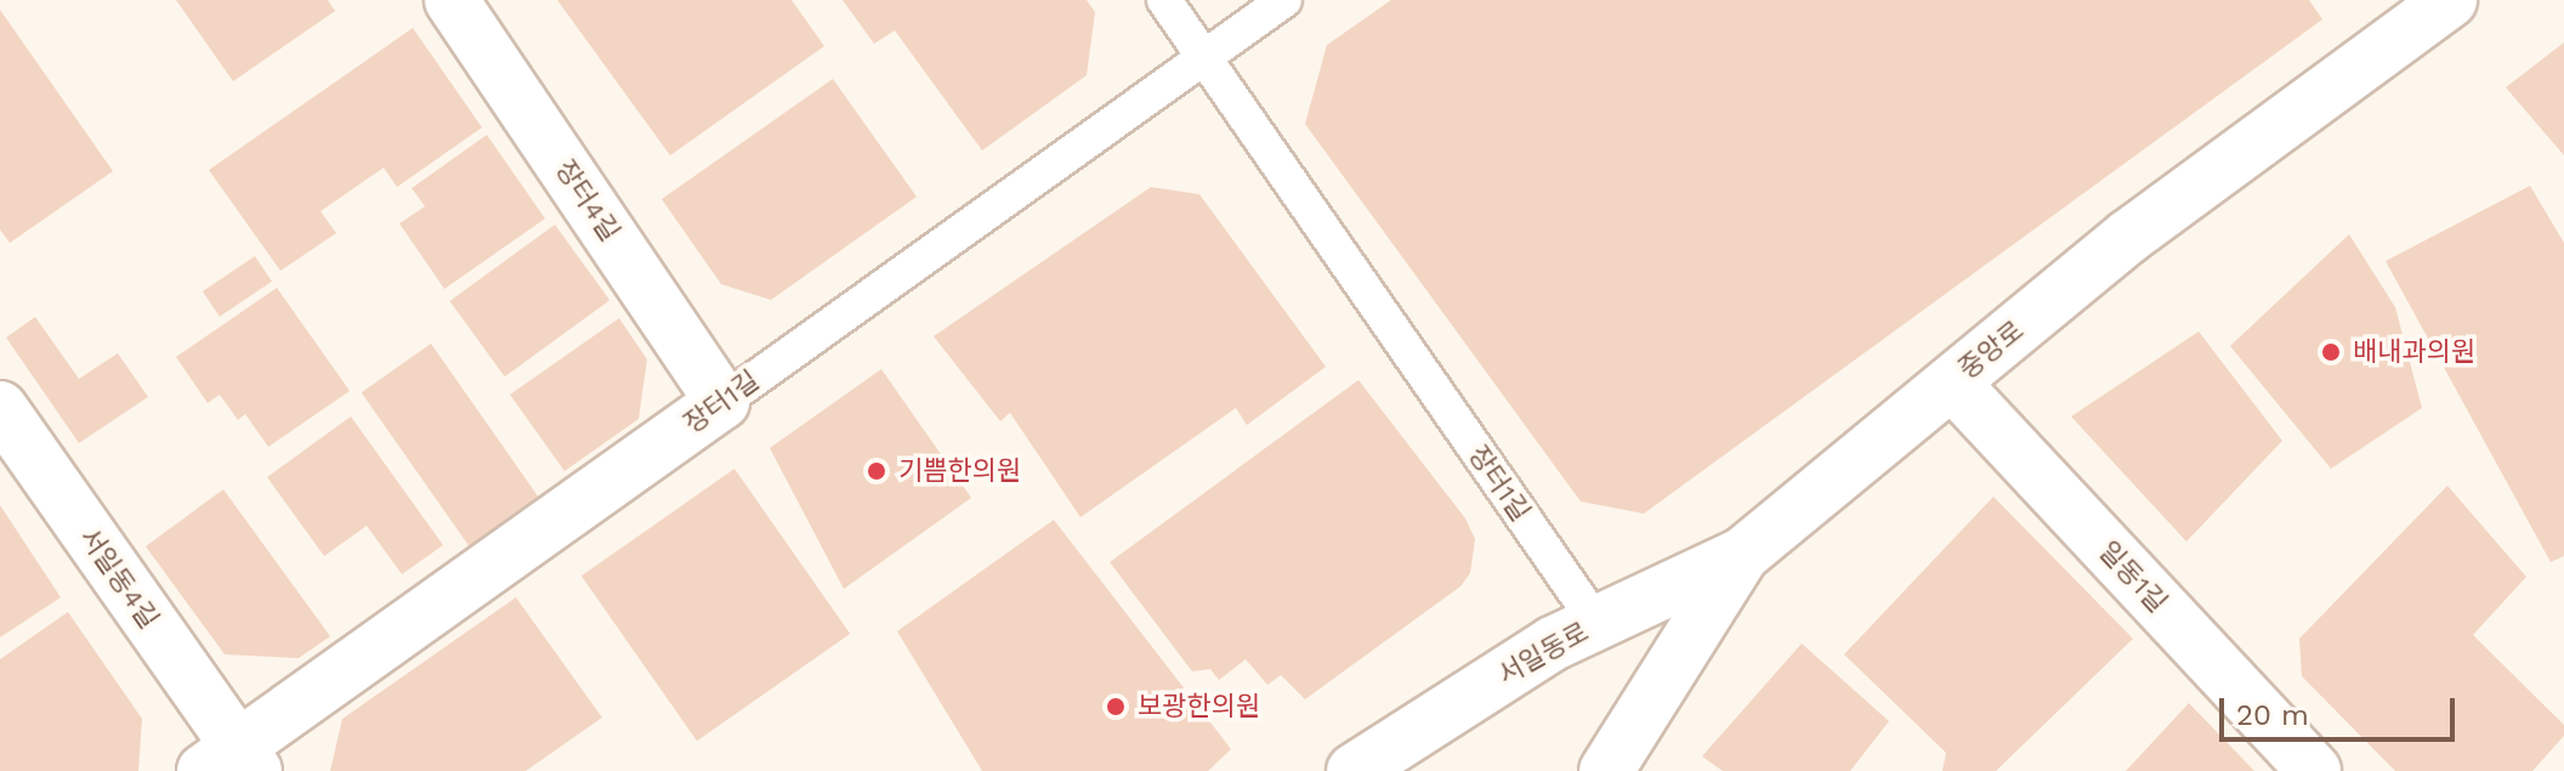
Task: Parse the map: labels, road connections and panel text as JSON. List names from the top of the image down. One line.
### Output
{"streets":{"street":["장터4길","중앙로","장터1길","일동1길","서일동4길","서일동로"]},"crossings":[["장터4길","장터1길"],["중앙로","일동1길"],["중앙로","서일동로"],["장터1길","서일동4길"],["장터1길","서일동로"]],"places":["배내과의원","기쁨한의원","보광한의원"],"scale_bar":"20 m"}
